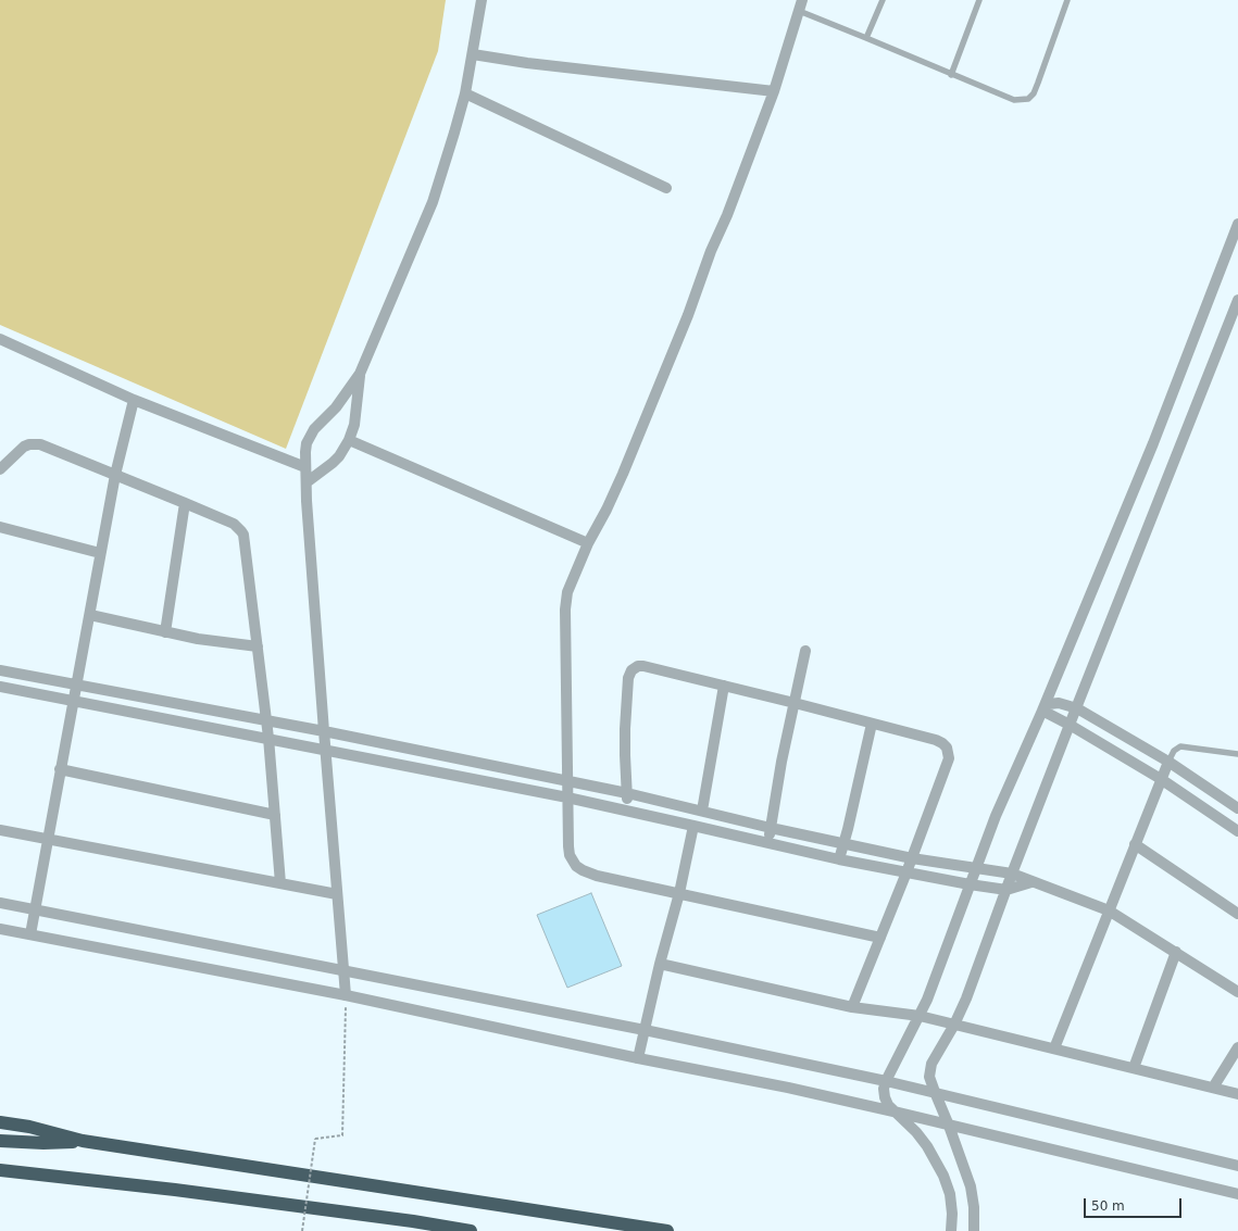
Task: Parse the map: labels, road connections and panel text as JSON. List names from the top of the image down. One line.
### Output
{"scale_bar":"50 m"}
